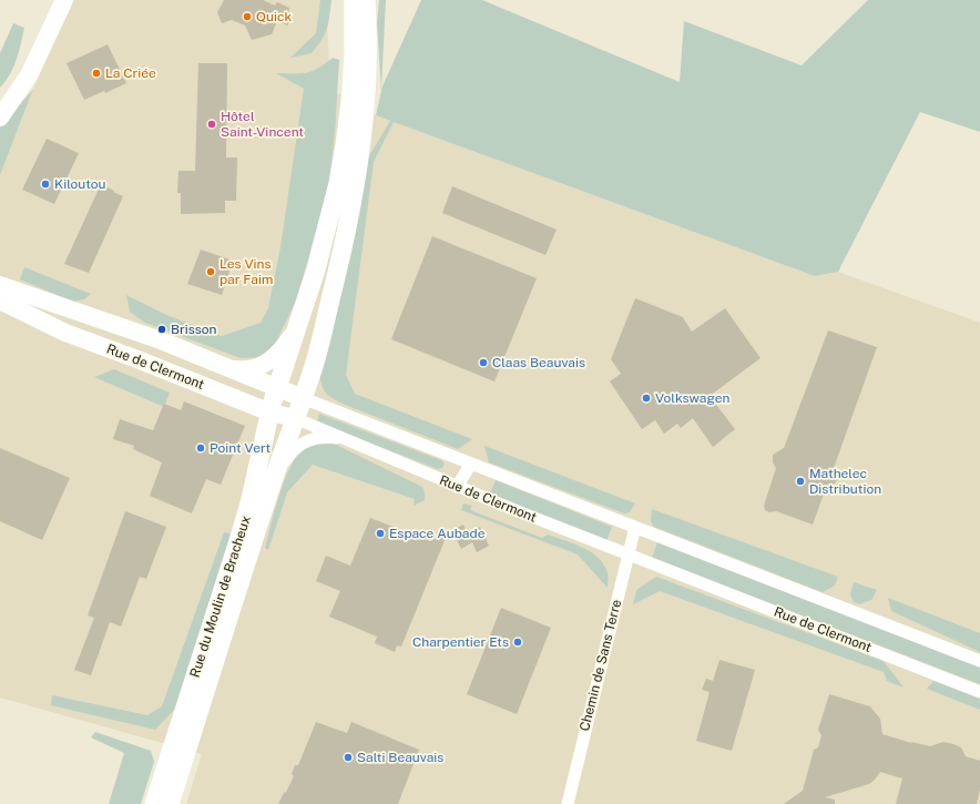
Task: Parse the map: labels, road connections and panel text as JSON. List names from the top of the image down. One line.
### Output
{"streets":{"main road":["Rue de Clermont","Rue du Moulin de Bracheux"],"street":["Chemin de Sans Terre"]},"crossings":[["Rue de Clermont","Rue du Moulin de Bracheux"],["Rue de Clermont","Chemin de Sans Terre"]],"places":["Quick","La Criée","Hôtel Saint-Vincent","Kiloutou","Les Vins par Faim","Brisson","Claas Beauvais","Volkswagen","Point Vert","Mathelec Distribution","Espace Aubade","Charpentier Ets","Salti Beauvais"]}
